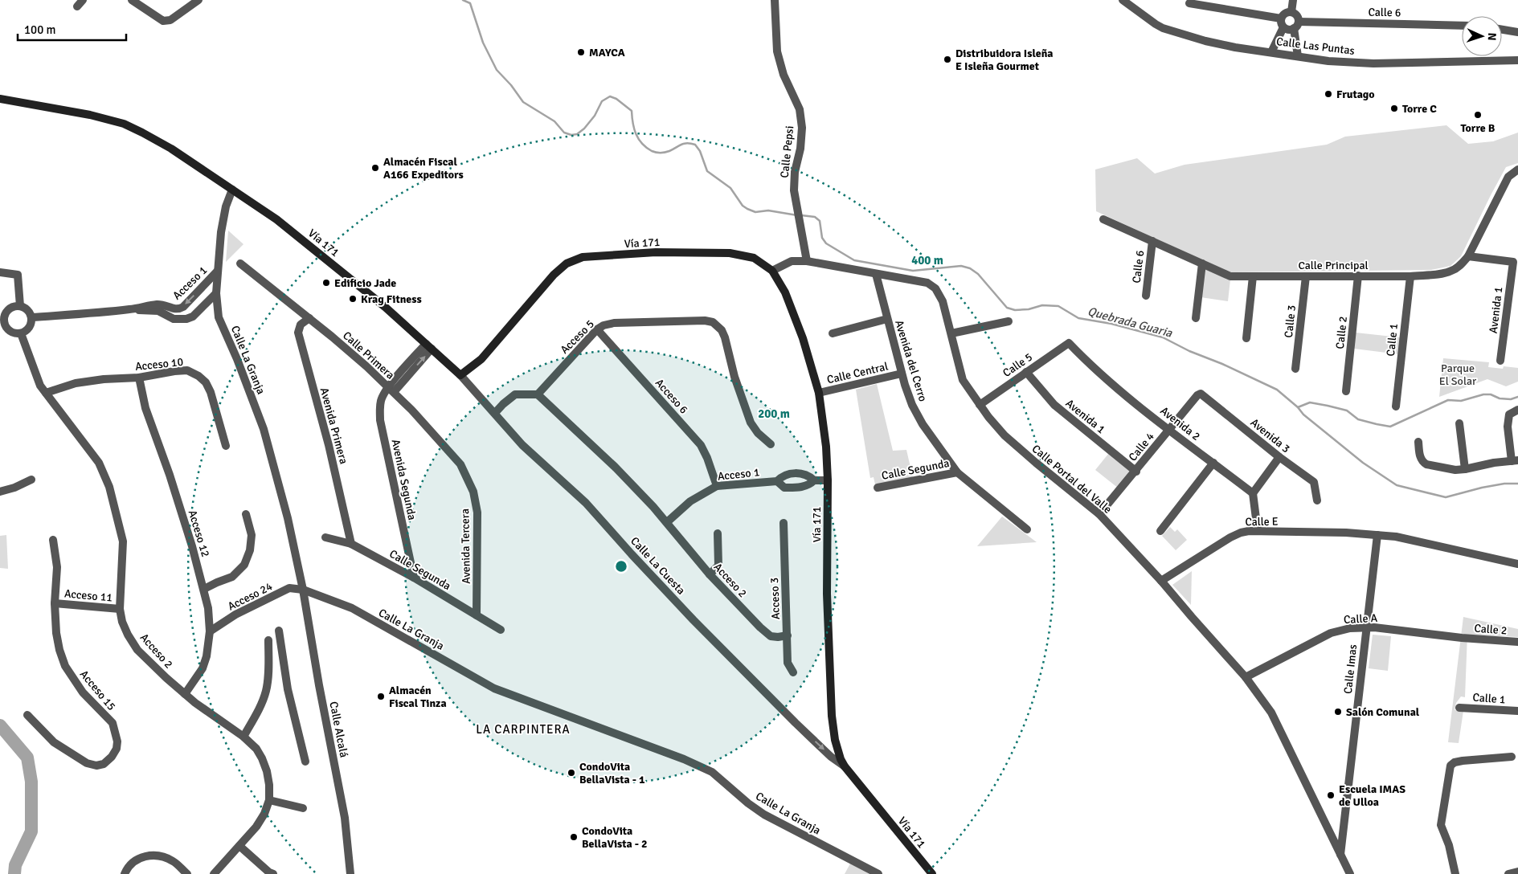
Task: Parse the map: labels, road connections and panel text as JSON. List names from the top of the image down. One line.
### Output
{"streets":{"main road":["Vía 171"],"street":["Calle 6","Calle Las Puntas","Calle Pepsi","Calle Principal","Acceso 1","Avenida 1","Calle 3","Calle 2","Acceso 5","Calle 1","Calle Primera","Calle La Granja","Avenida del Cerro","Acceso 10","Calle 5","Calle Central","Acceso 6","Avenida 2","Avenida Primera","Avenida 3","Calle 4","Calle Segunda","Calle Portal del Valle","Avenida Segunda","Calle E","Acceso 12","Avenida Tercera","Calle La Cuesta","Acceso 2","Acceso 11","Acceso 24","Acceso 3","Calle A","Calle Imas","Acceso 15","Calle Alcalá"]},"crossings":[["Calle 6","Calle Principal"],["Calle Pepsi","Calle Portal del Valle"],["Vía 171","Acceso 1"],["Vía 171","Calle La Granja"],["Vía 171","Calle Central"],["Vía 171","Calle Portal del Valle"],["Vía 171","Avenida Segunda"],["Vía 171","Calle La Cuesta"],["Calle Principal","Avenida 1"],["Calle Principal","Calle 3"],["Calle Principal","Calle 2"],["Calle Principal","Calle 1"],["Acceso 1","Calle La Granja"],["Acceso 1","Acceso 6"],["Acceso 1","Acceso 2"],["Avenida 1","Calle 5"],["Avenida 1","Calle 4"],["Calle 2","Calle A"],["Acceso 5","Acceso 6"],["Calle Primera","Avenida Primera"],["Calle Primera","Avenida Segunda"],["Calle Primera","Avenida Tercera"],["Calle La Granja","Acceso 24"],["Calle La Granja","Calle Alcalá"],["Avenida del Cerro","Calle Central"],["Avenida del Cerro","Calle Segunda"],["Avenida del Cerro","Calle Portal del Valle"],["Acceso 10","Acceso 12"],["Acceso 10","Acceso 2"],["Calle 5","Avenida 2"],["Calle 5","Calle Portal del Valle"],["Avenida 2","Calle 4"],["Avenida Primera","Calle Segunda"],["Avenida 3","Calle 4"],["Calle 4","Calle Portal del Valle"],["Calle Segunda","Avenida Segunda"],["Calle Segunda","Avenida Tercera"],["Calle Portal del Valle","Calle E"],["Calle Portal del Valle","Calle A"],["Calle Portal del Valle","Calle Imas"],["Calle E","Calle Imas"],["Acceso 12","Acceso 2"],["Acceso 12","Acceso 24"],["Acceso 2","Acceso 11"],["Acceso 2","Acceso 3"],["Acceso 11","Acceso 15"],["Acceso 24","Calle Alcalá"],["Calle A","Calle Imas"]],"districts":["LA CARPINTERA"],"water":["Quebrada Guaria"],"parks":["Parque El Solar"],"places":["MAYCA","Distribuidora Isleña E Isleña Gourmet","Frutago","Torre C","Torre B","Almacén Fiscal A166 Expeditors","Edificio Jade","Krag Fitness","Almacén Fiscal Tinza","Salón Comunal","CondoVita BellaVista - 1","Escuela IMAS de Ulloa","CondoVita BellaVista - 2"],"scale_bar":"100 m","north":"right","rings":["400 m","200 m"]}
